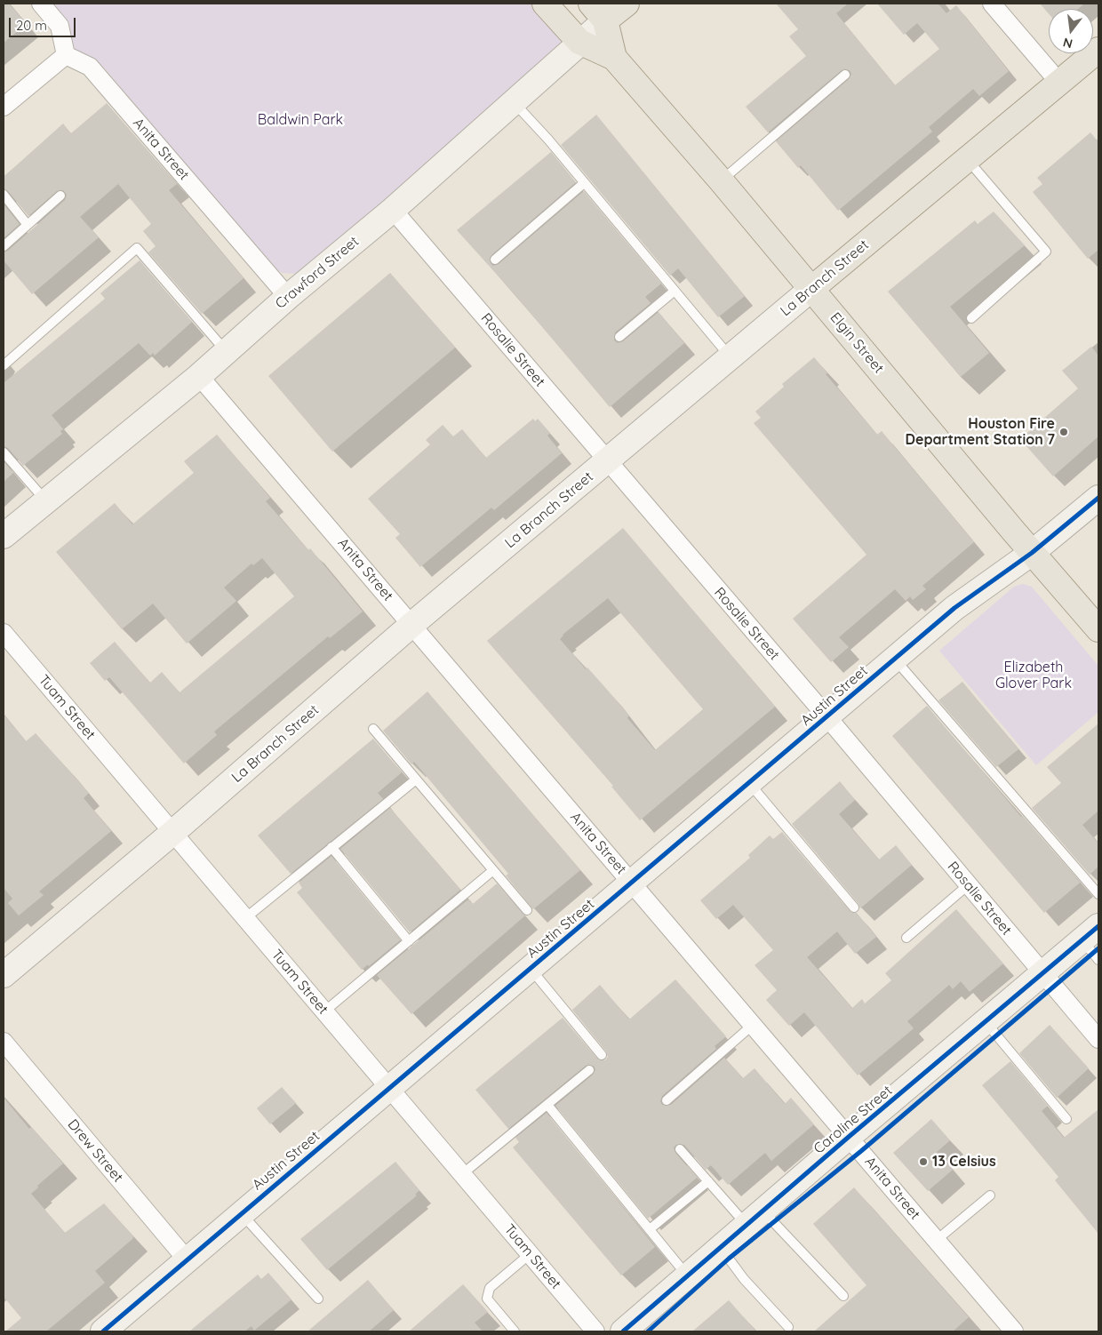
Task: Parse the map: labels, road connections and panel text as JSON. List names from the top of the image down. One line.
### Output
{"streets":{"main road":["Crawford Street","La Branch Street","Elgin Street"],"street":["Anita Street","Rosalie Street","Austin Street","Tuam Street","Caroline Street","Drew Street"]},"crossings":[["Anita Street","Crawford Street"],["Anita Street","La Branch Street"],["Anita Street","Austin Street"],["Anita Street","Caroline Street"],["Crawford Street","Elgin Street"],["Crawford Street","Rosalie Street"],["La Branch Street","Elgin Street"],["La Branch Street","Rosalie Street"],["La Branch Street","Tuam Street"],["Elgin Street","Austin Street"],["Rosalie Street","Austin Street"],["Rosalie Street","Caroline Street"],["Austin Street","Tuam Street"],["Austin Street","Drew Street"]],"parks":["Baldwin Park","Elizabeth Glover Park"],"places":["Houston Fire Department Station 7","13 Celsius"],"scale_bar":"20 m","north":"bottom"}
